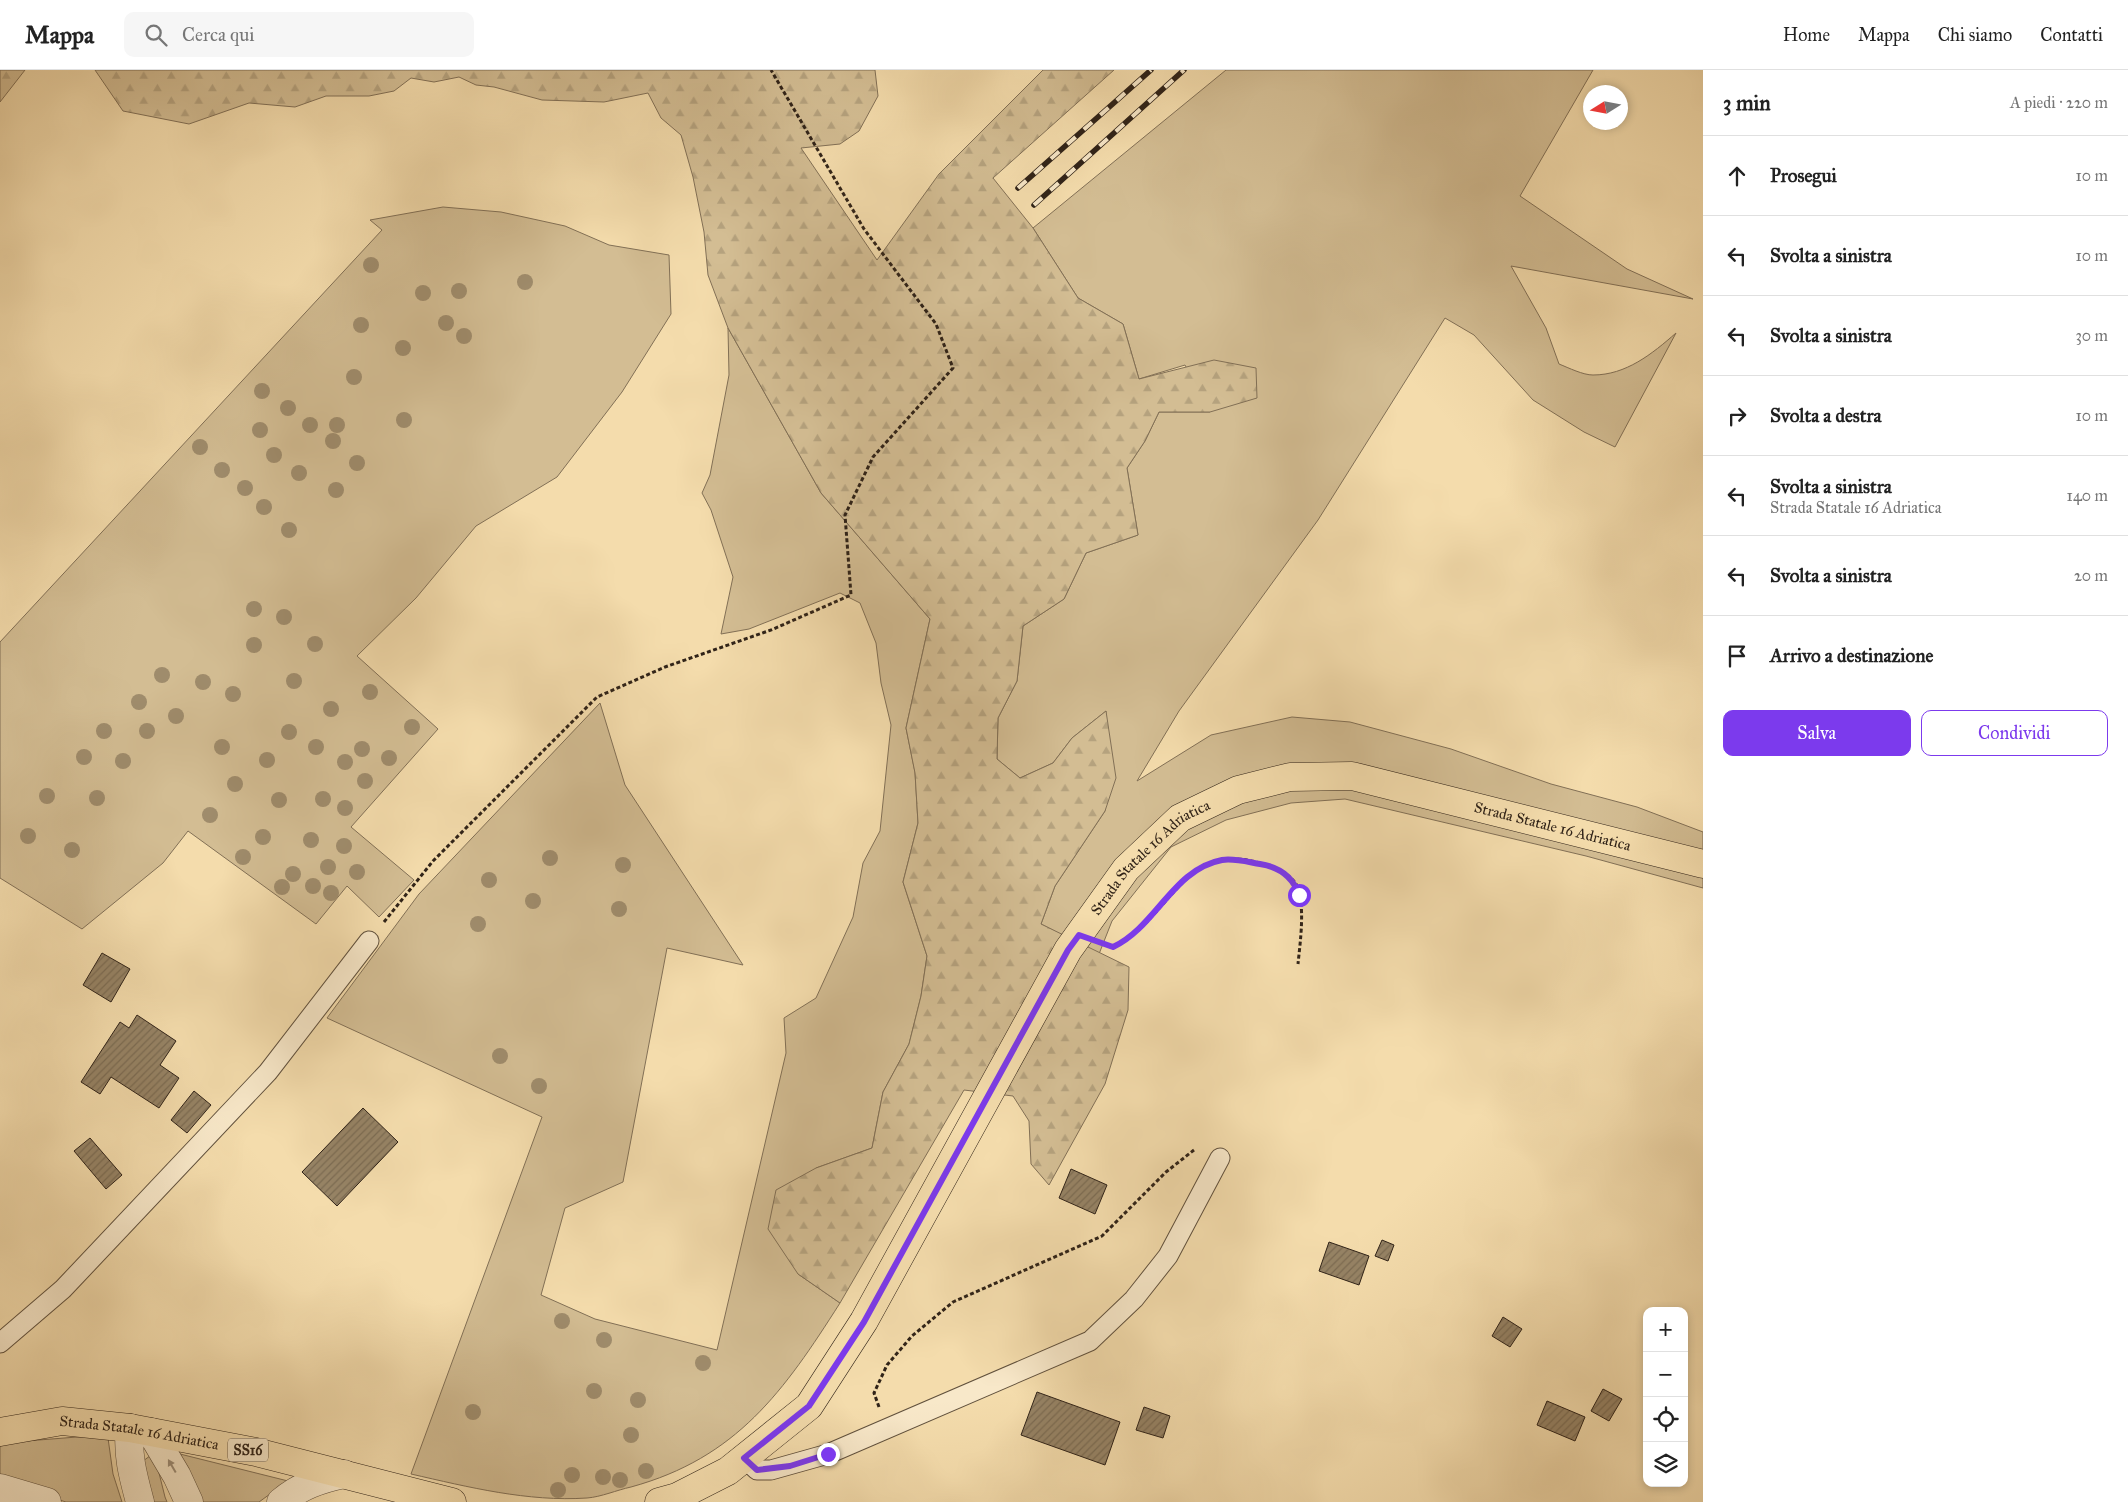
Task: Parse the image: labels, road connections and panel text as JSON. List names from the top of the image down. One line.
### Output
{"streets":{"main road":["Strada Statale 16 Adriatica","SS16"]},"north":"left","page":{"header":"Mappa","search":"Cerca qui","nav":["Home","Mappa","Chi siamo","Contatti"],"heading":["3 min","A piedi · 220 m"],"list":[["Prosegui","10 m"],["Svolta a sinistra","10 m"],["Svolta a sinistra","30 m"],["Svolta a destra","10 m"],["Svolta a sinistra","Strada Statale 16 Adriatica","140 m"],["Svolta a sinistra","20 m"],"Arrivo a destinazione"],"buttons":["Salva","Condividi"],"map_buttons":["+","−"]}}
